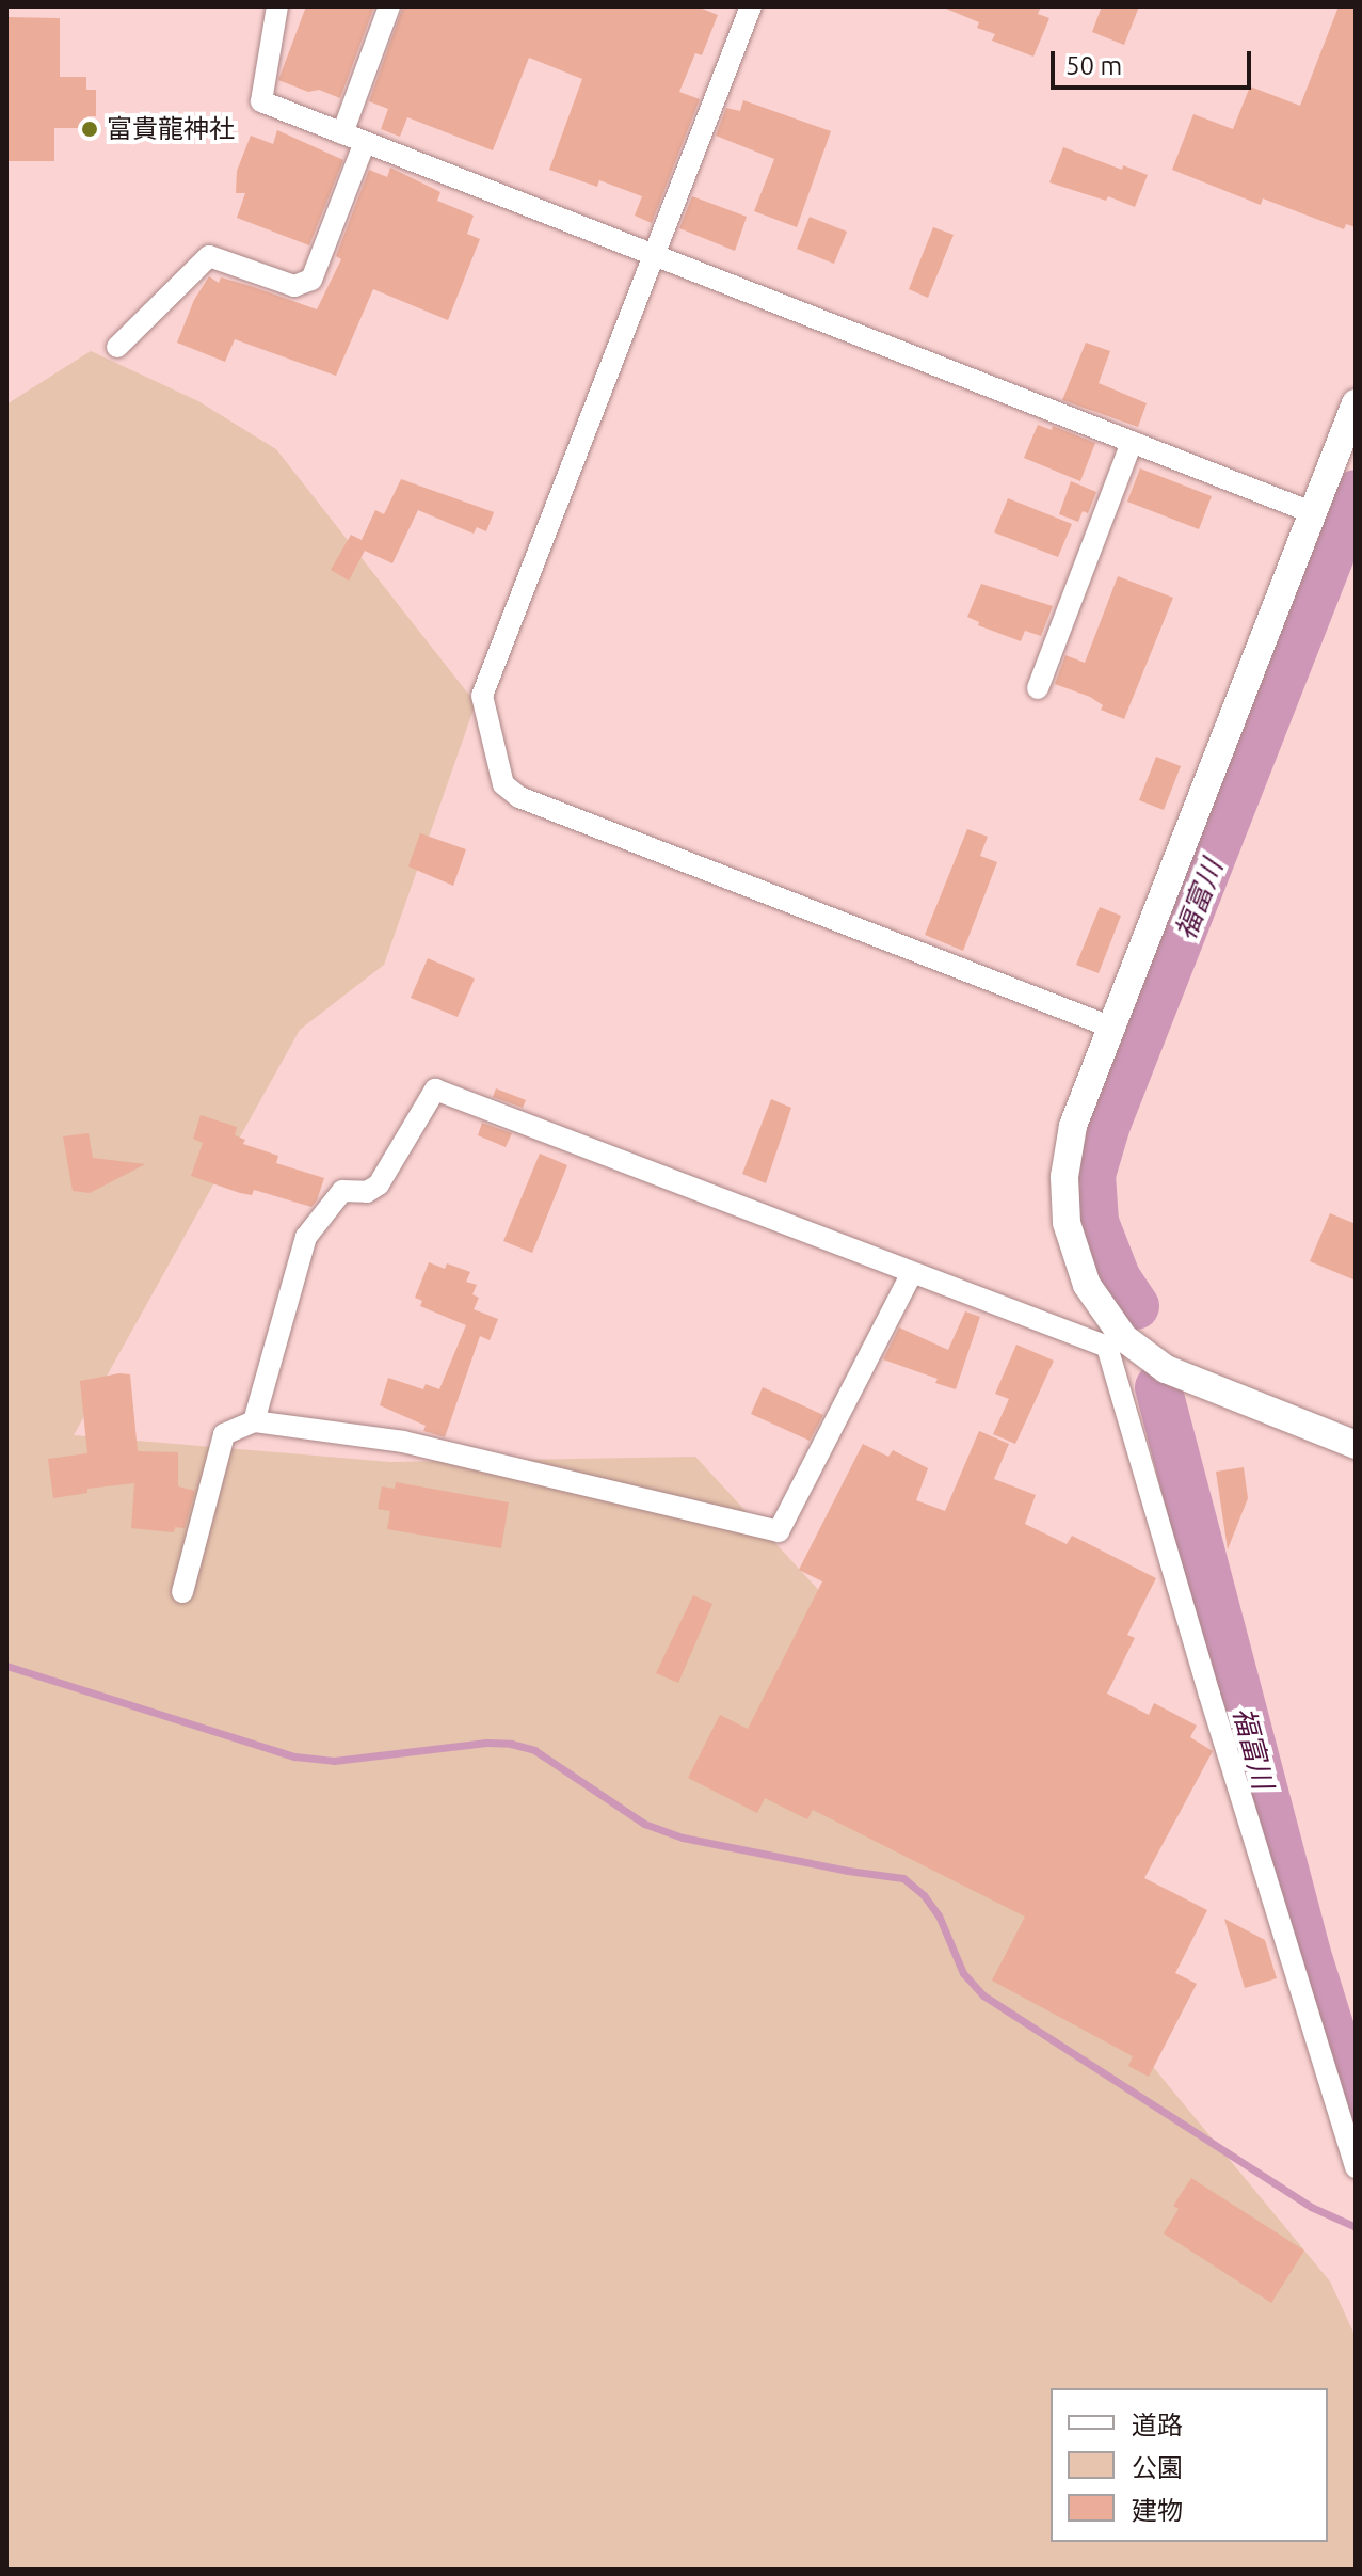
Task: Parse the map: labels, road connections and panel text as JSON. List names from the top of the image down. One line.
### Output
{"water":["福富川"],"places":["富貴龍神社"],"legend":["道路","公園","建物"],"scale_bar":"50 m"}
